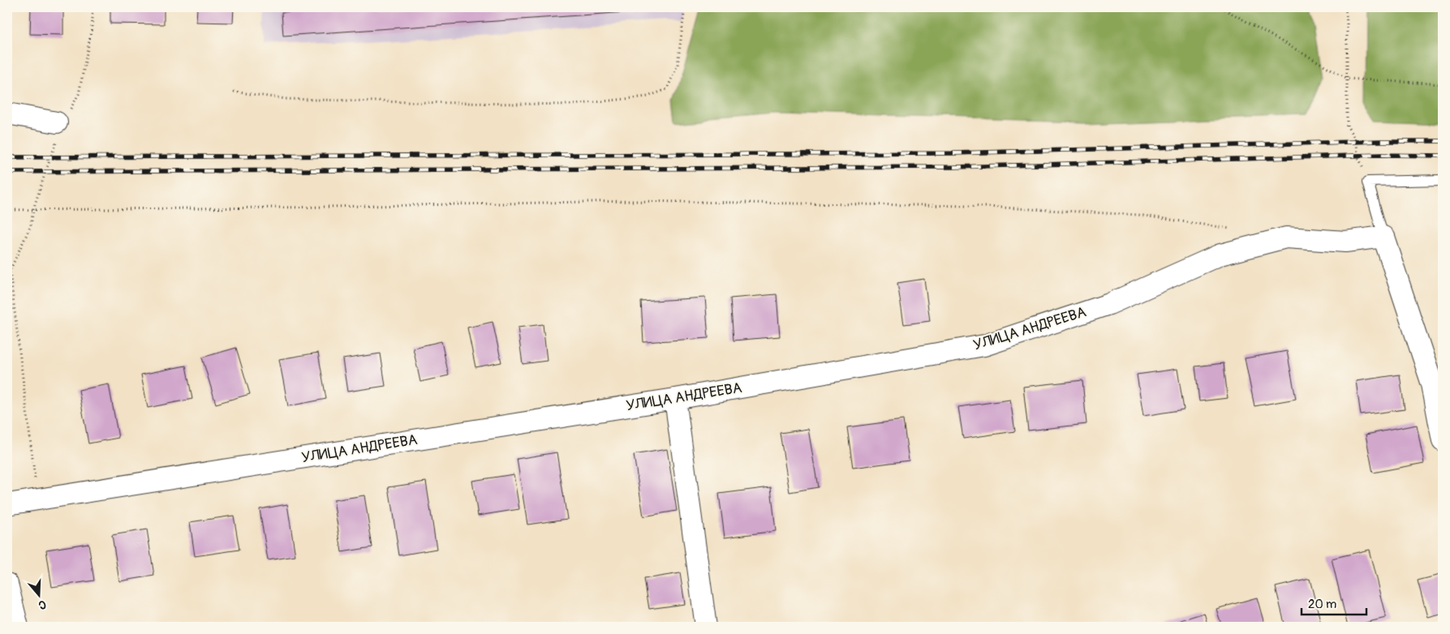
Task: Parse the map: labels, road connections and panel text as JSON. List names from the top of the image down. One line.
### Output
{"streets":{"street":["УЛИЦА АНДРЕЕВА"]},"scale_bar":"20 m","north":"bottom"}
